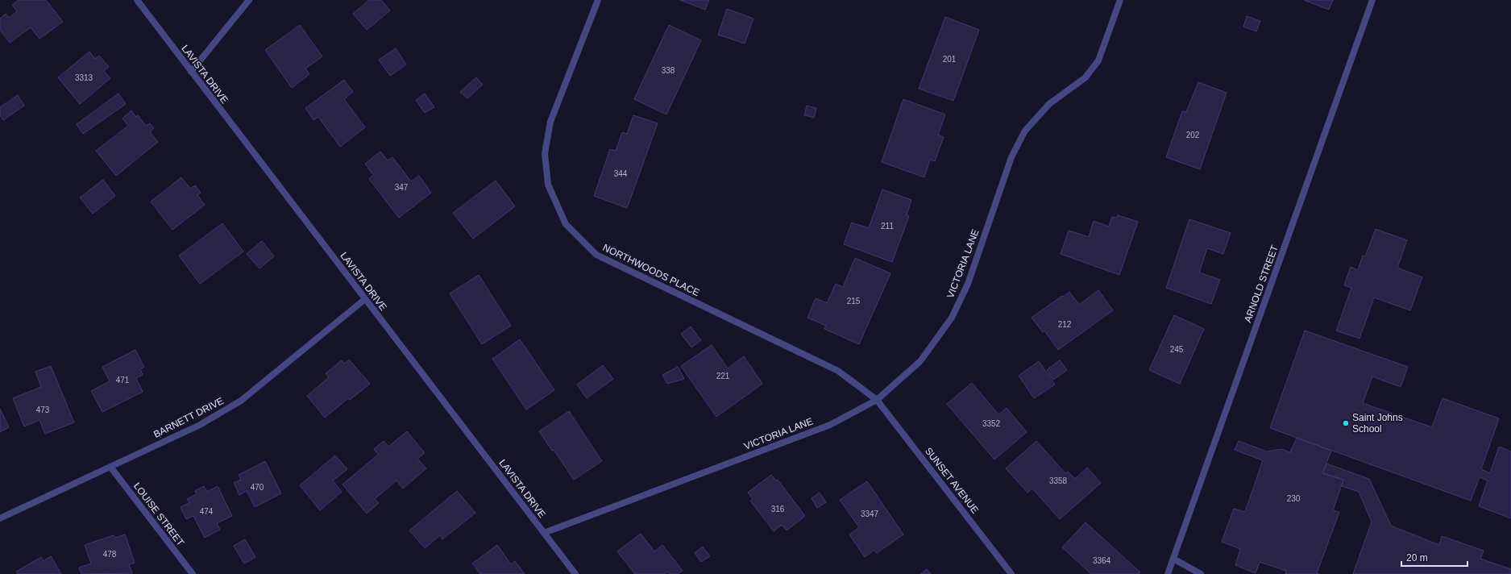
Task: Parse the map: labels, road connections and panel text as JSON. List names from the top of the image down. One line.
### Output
{"streets":{"street":["LAVISTA DRIVE","VICTORIA LANE","NORTHWOODS PLACE","ARNOLD STREET","BARNETT DRIVE","SUNSET AVENUE","LOUISE STREET"]},"crossings":[["LAVISTA DRIVE","VICTORIA LANE"],["LAVISTA DRIVE","BARNETT DRIVE"],["VICTORIA LANE","NORTHWOODS PLACE"],["VICTORIA LANE","SUNSET AVENUE"],["NORTHWOODS PLACE","SUNSET AVENUE"],["BARNETT DRIVE","LOUISE STREET"]],"places":["Saint Johns School"],"house_numbers":["201","338","3313","202","344","347","211","215","212","245","221","471","473","3352","3358","470","230","316","474","3347","478","3364"],"scale_bar":"20 m"}
